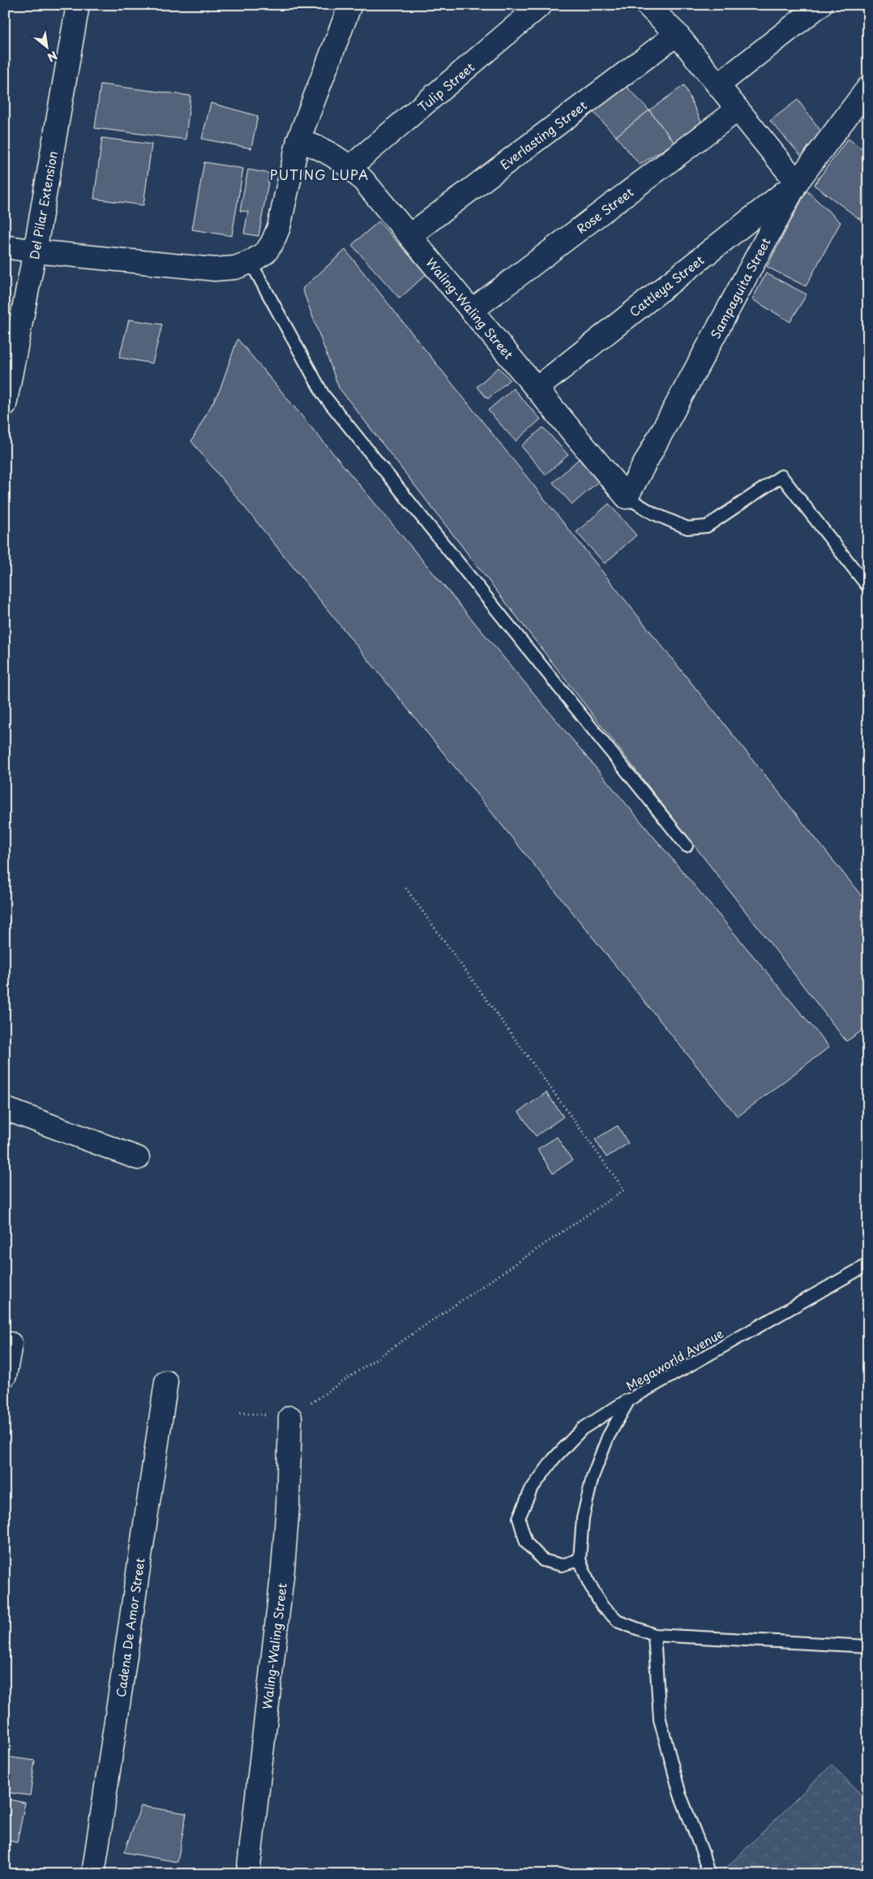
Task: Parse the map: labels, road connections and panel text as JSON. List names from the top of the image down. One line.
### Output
{"streets":{"street":["Tulip Street","Everlasting Street","Del Pilar Extension","Rose Street","Cattleya Street","Sampaguita Street","Waling-Waling Street","Cadena De Amor Street"],"lane":["Megaworld Avenue"]},"crossings":[["Tulip Street","Waling-Waling Street"],["Everlasting Street","Waling-Waling Street"],["Rose Street","Waling-Waling Street"],["Cattleya Street","Sampaguita Street"],["Cattleya Street","Waling-Waling Street"],["Sampaguita Street","Waling-Waling Street"]],"districts":["PUTING LUPA"],"north":"bottom right"}
